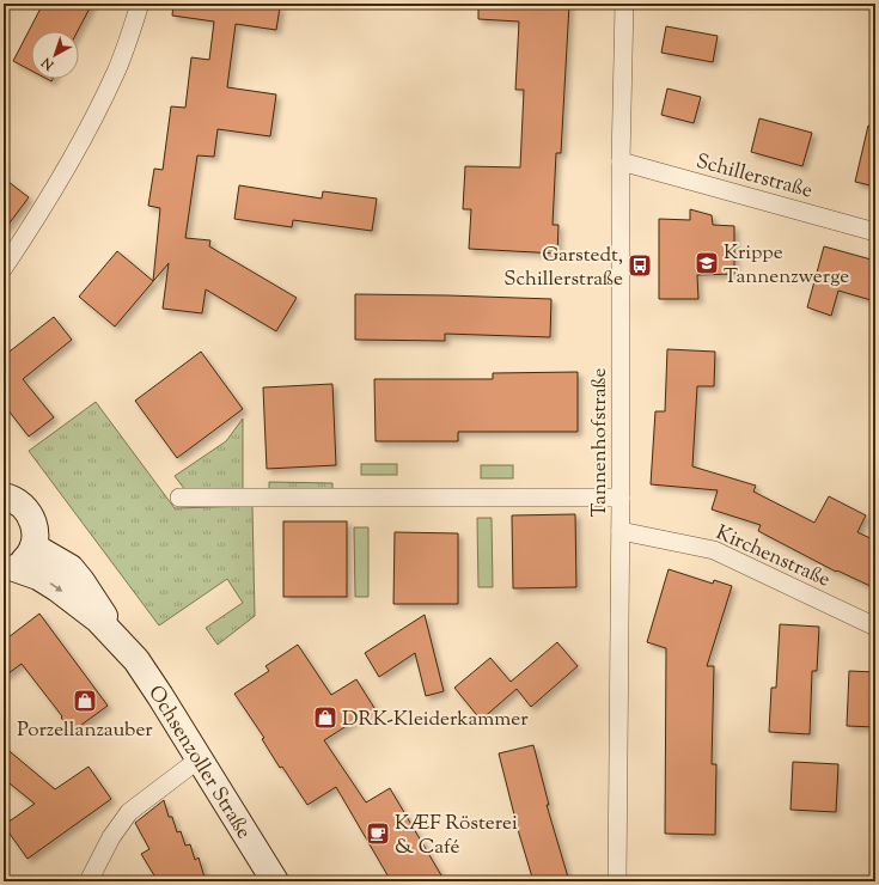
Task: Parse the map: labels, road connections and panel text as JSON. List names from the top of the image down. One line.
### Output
{"streets":{"main road":["Ochsenzoller Straße"],"street":["Schillerstraße","Tannenhofstraße","Kirchenstraße"]},"crossings":[["Schillerstraße","Tannenhofstraße"],["Tannenhofstraße","Kirchenstraße"]],"places":{"school or university":["Krippe Tannenzwerge"],"bus stop":["Garstedt, Schillerstraße"],"shop":["Porzellanzauber","DRK-Kleiderkammer"],"cafe":["KÆF Rösterei & Café"]},"north":"bottom left"}
